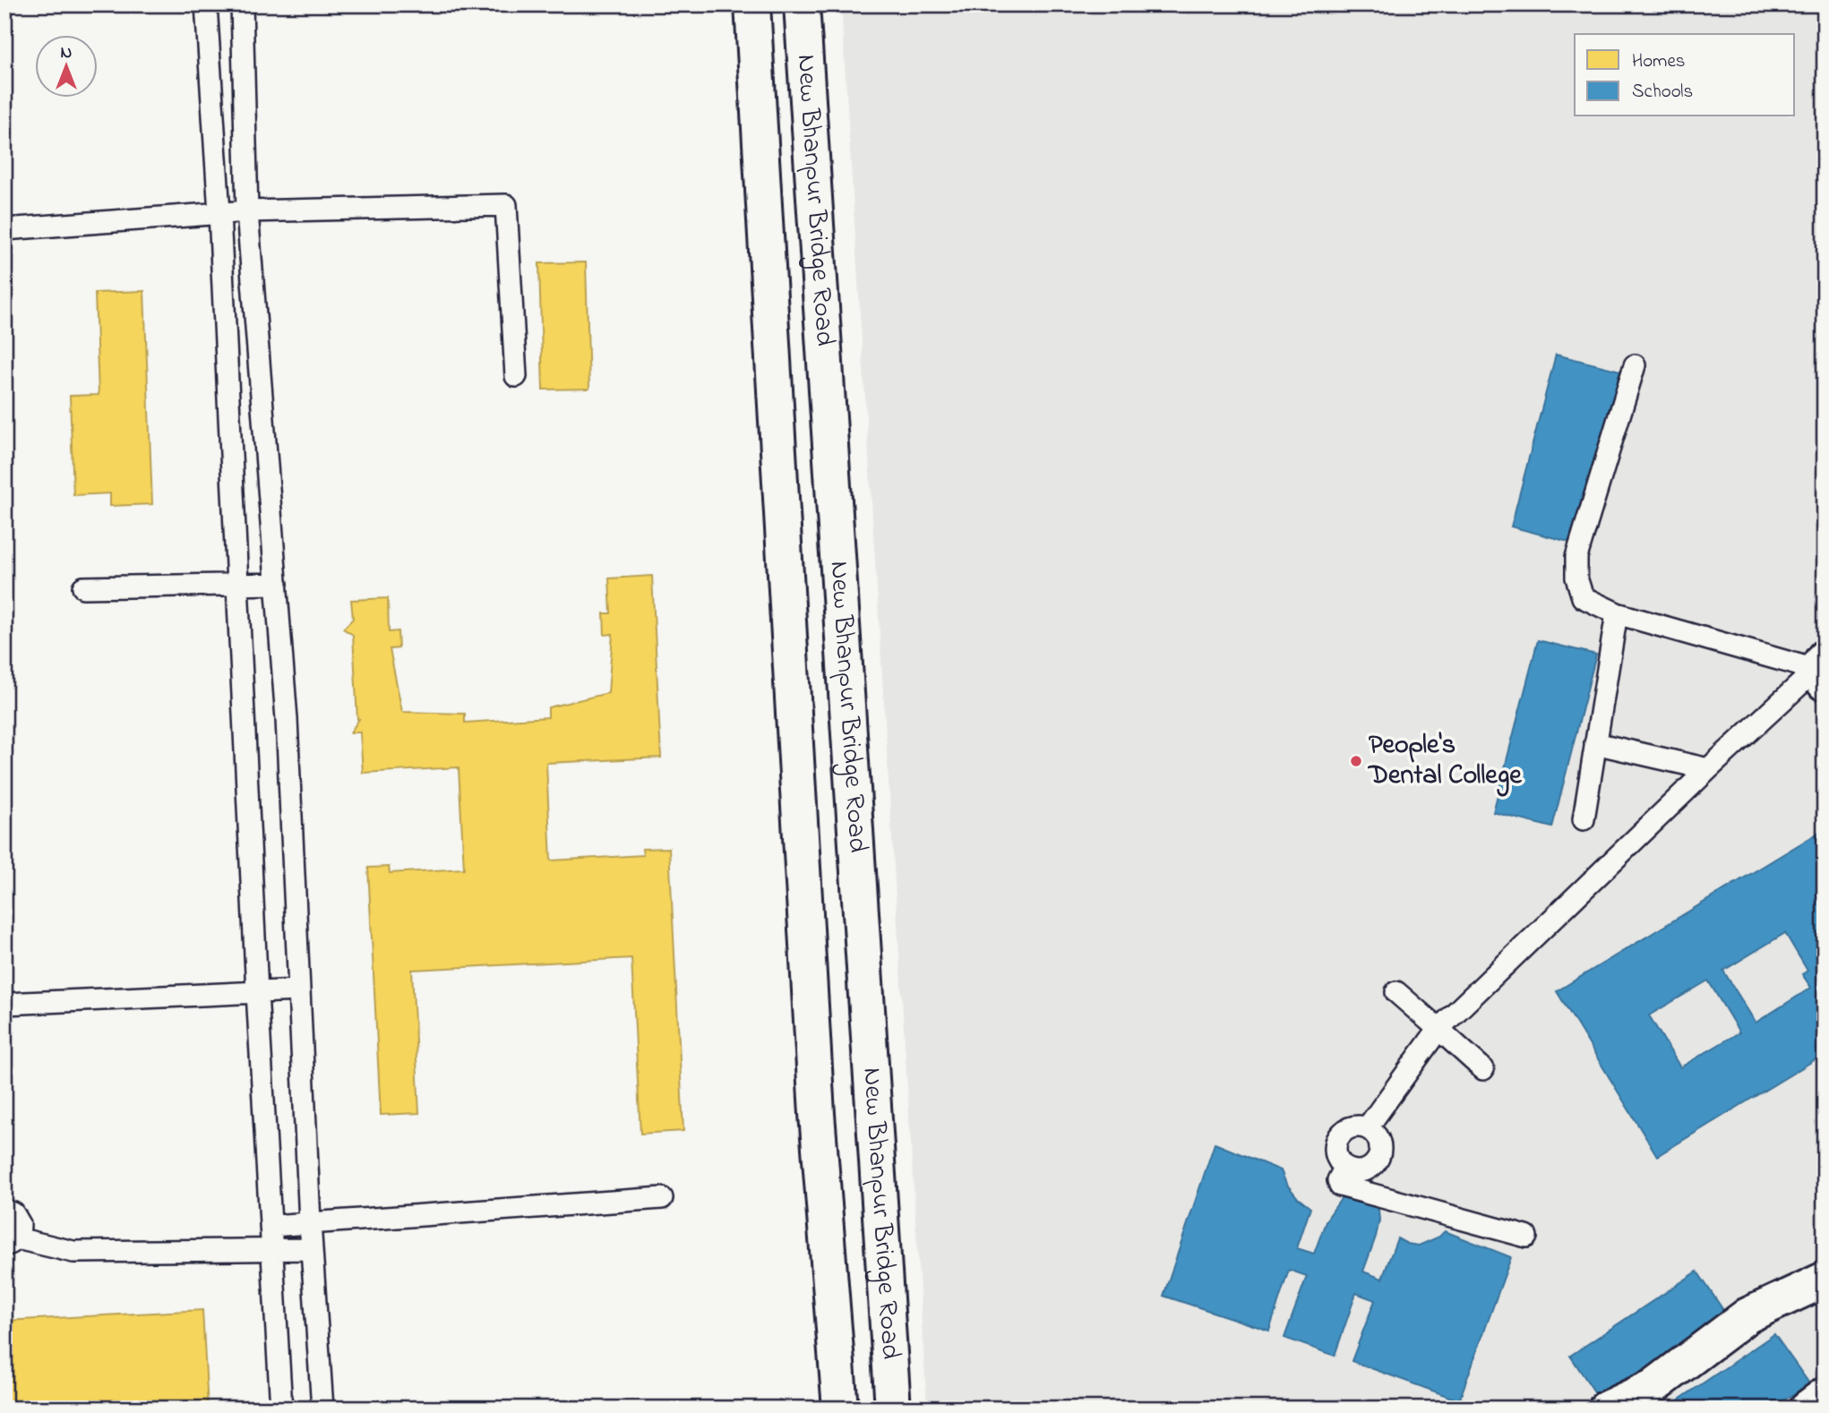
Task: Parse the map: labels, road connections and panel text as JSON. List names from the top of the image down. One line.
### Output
{"streets":{"street":["New Bhanpur Bridge Road"]},"places":["People's Dental College"],"legend":["Homes","Schools"],"north":"top"}
